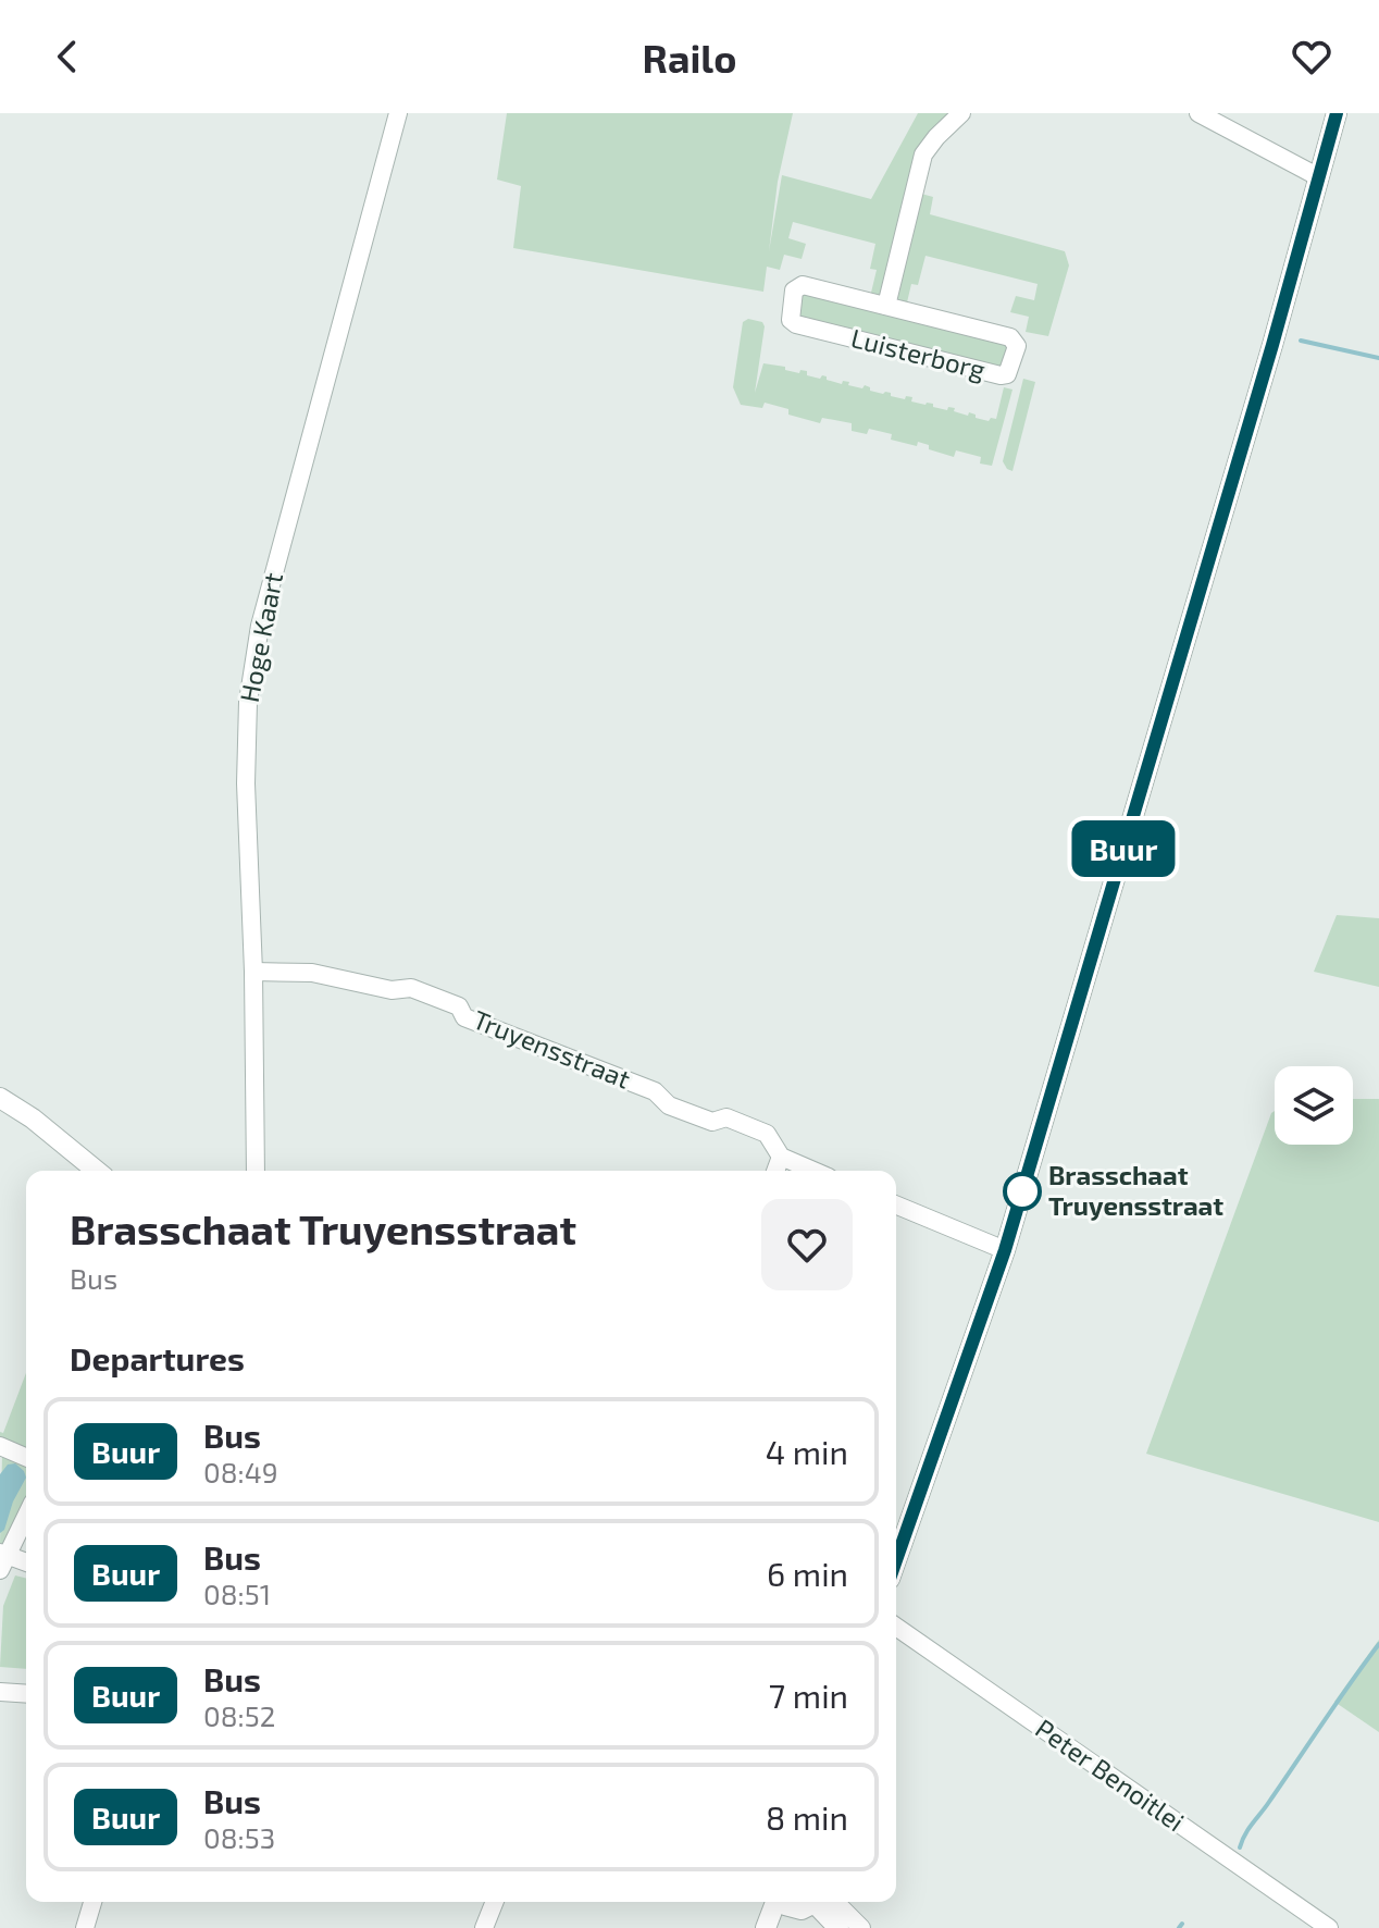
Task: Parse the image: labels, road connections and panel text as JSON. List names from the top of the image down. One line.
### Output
{"streets":{"street":["Luisterborg","Hoge Kaart","Truyensstraat","Peter Benoitlei"]},"crossings":[["Hoge Kaart","Truyensstraat"]],"places":["Brasschaat Truyensstraat"],"lines":["bus line Buur"],"page":{"header":"Railo","on_map":"Buur","heading":[["Brasschaat Truyensstraat","Bus"],"Departures"],"list":[{"mark":"Buur","name":"Bus","note":"08:49","value":"4 min"},{"mark":"Buur","name":"Bus","note":"08:51","value":"6 min"},{"mark":"Buur","name":"Bus","note":"08:52","value":"7 min"},{"mark":"Buur","name":"Bus","note":"08:53","value":"8 min"}]}}
